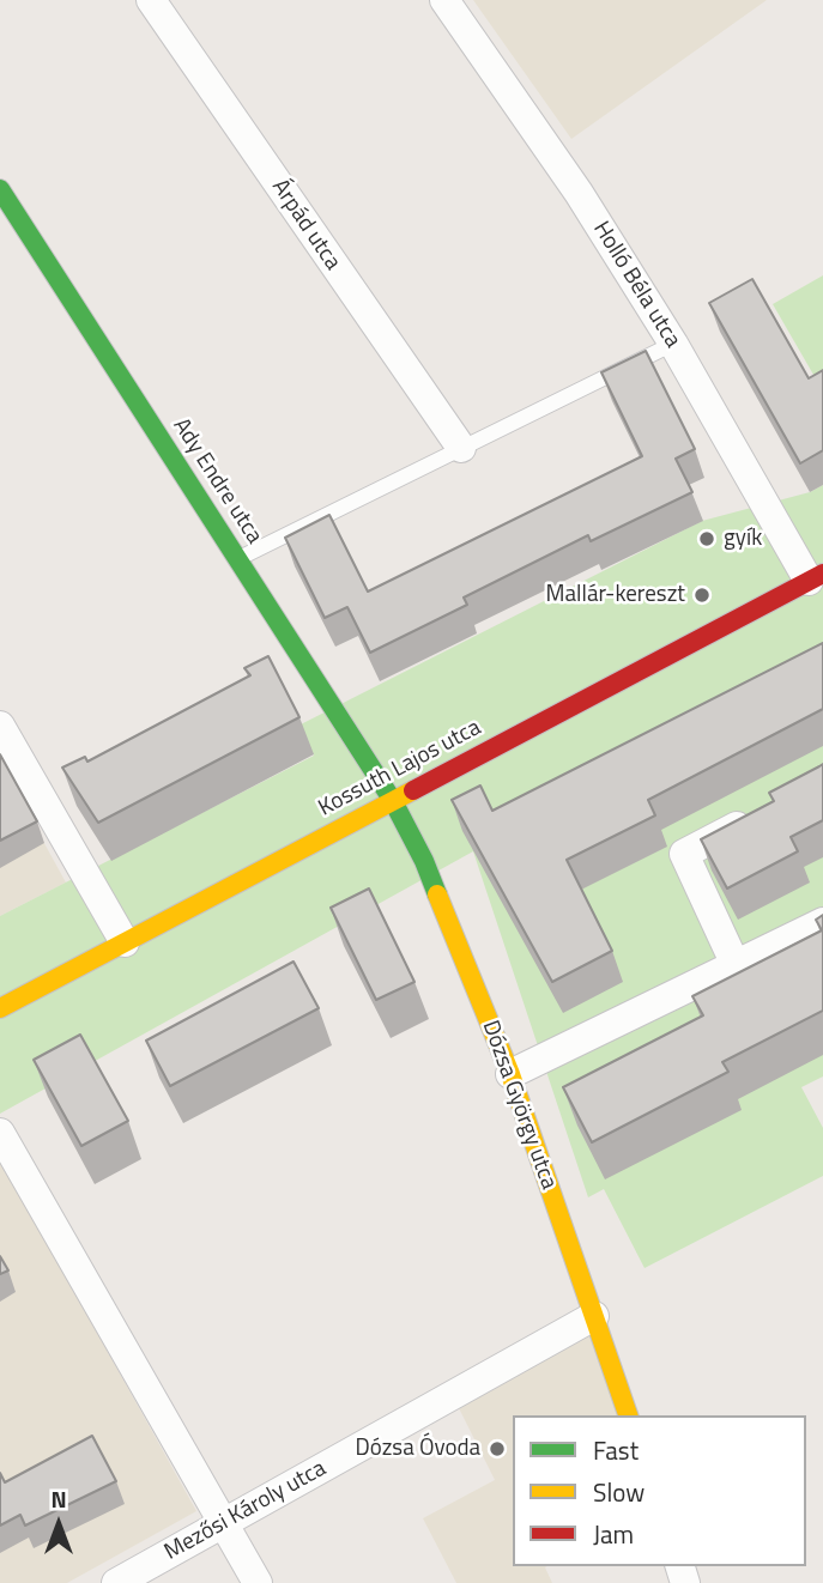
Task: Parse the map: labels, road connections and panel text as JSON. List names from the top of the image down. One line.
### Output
{"streets":{"street":["Árpád utca","Holló Béla utca","Ady Endre utca","Kossuth Lajos utca","Dózsa György utca","Mezősi Károly utca"]},"crossings":[["Holló Béla utca","Kossuth Lajos utca"],["Ady Endre utca","Kossuth Lajos utca"],["Ady Endre utca","Dózsa György utca"],["Kossuth Lajos utca","Dózsa György utca"],["Dózsa György utca","Mezősi Károly utca"]],"places":["gyík","Mallár-kereszt","Dózsa Óvoda"],"legend":["Fast","Slow","Jam"],"north":"top"}
